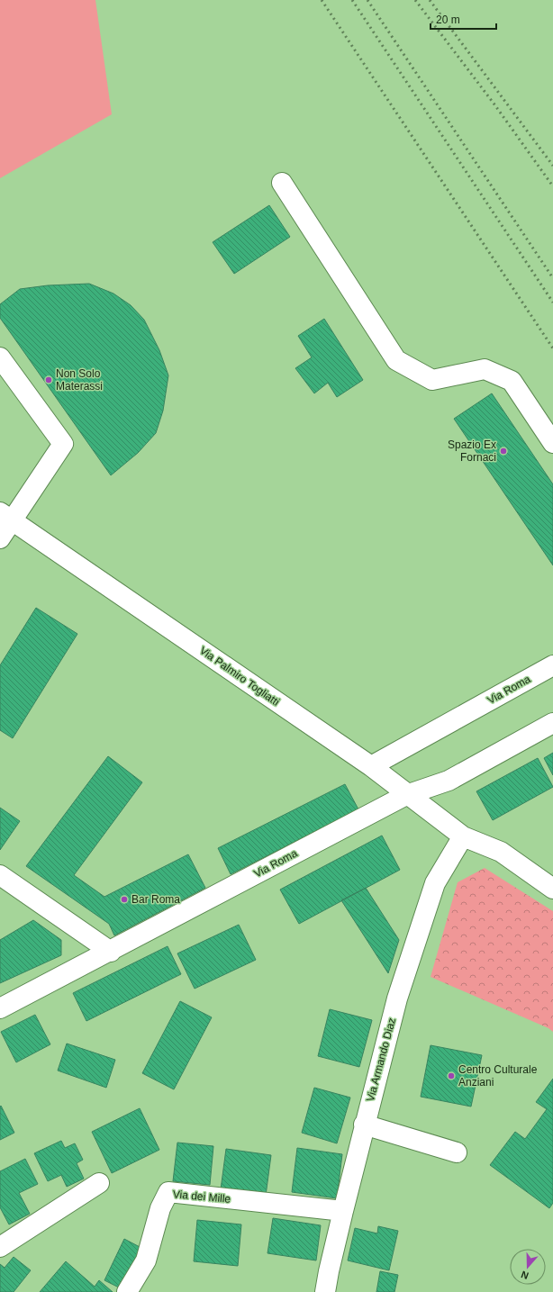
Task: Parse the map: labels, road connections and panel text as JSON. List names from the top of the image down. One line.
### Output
{"streets":{"street":["Via Palmiro Togliatti","Via Roma","Via Armando Diaz","Via dei Mille"]},"crossings":[["Via Palmiro Togliatti","Via Roma"],["Via Palmiro Togliatti","Via Armando Diaz"],["Via Armando Diaz","Via dei Mille"]],"places":["Non Solo Materassi","Spazio Ex Fornaci","Bar Roma","Centro Culturale Anziani"],"scale_bar":"20 m","north":"bottom"}
